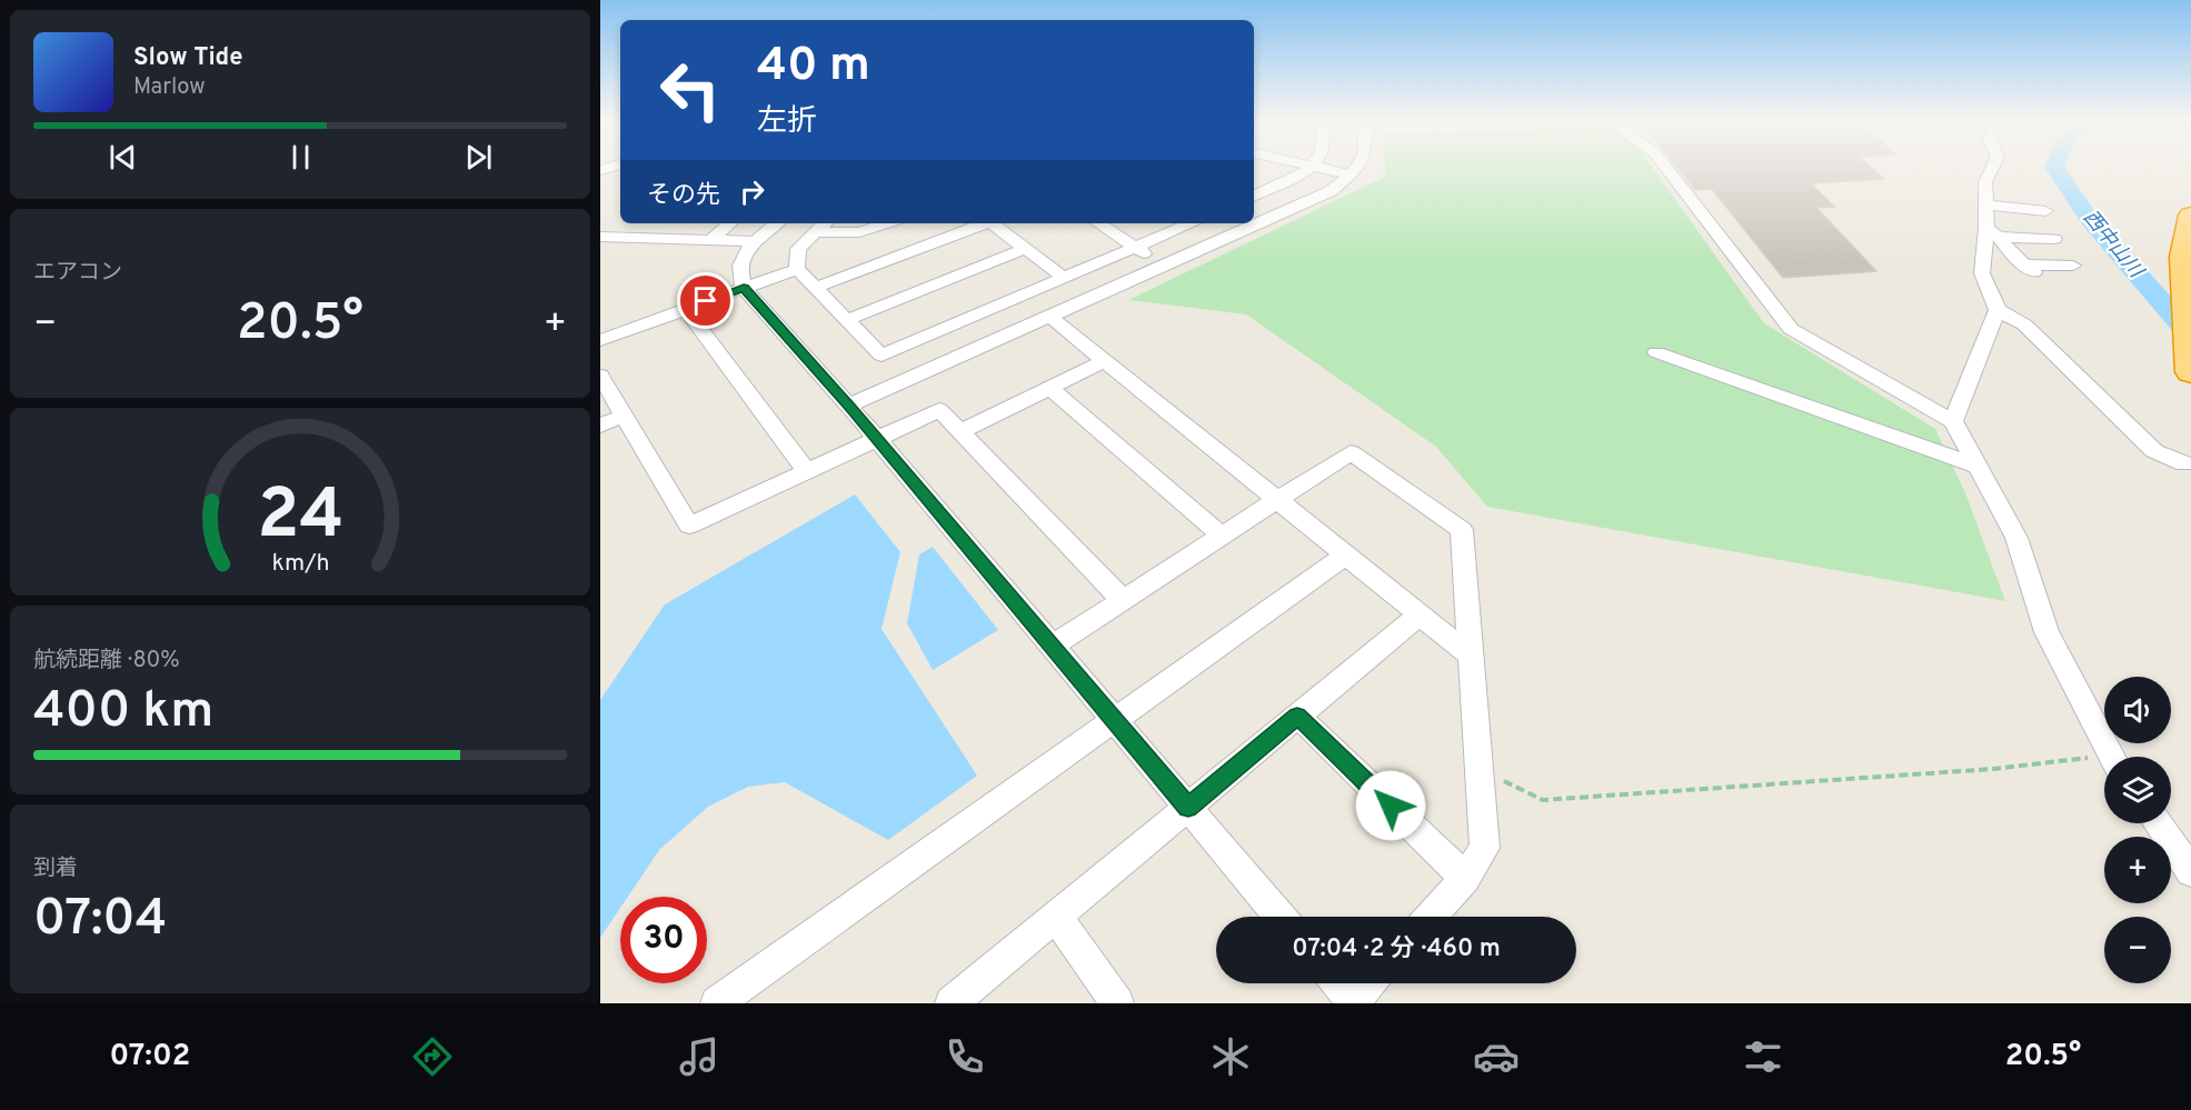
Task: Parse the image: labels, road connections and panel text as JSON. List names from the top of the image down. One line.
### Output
{"water":["西中山川"],"page":{"turn":["40 m","左折"],"song":["Slow Tide","Marlow"],"then":"その先","tile":["エアコン",["航続距離 · 80%","400 km"],["到着","07:04"]],"heat":["−","20.5°","+"],"map_buttons":["+","−"],"limit":"30","trip":"07:04 · 2 分 · 460 m","tabs":["07:02","20.5°"],"gauge":["24","km/h"]}}
